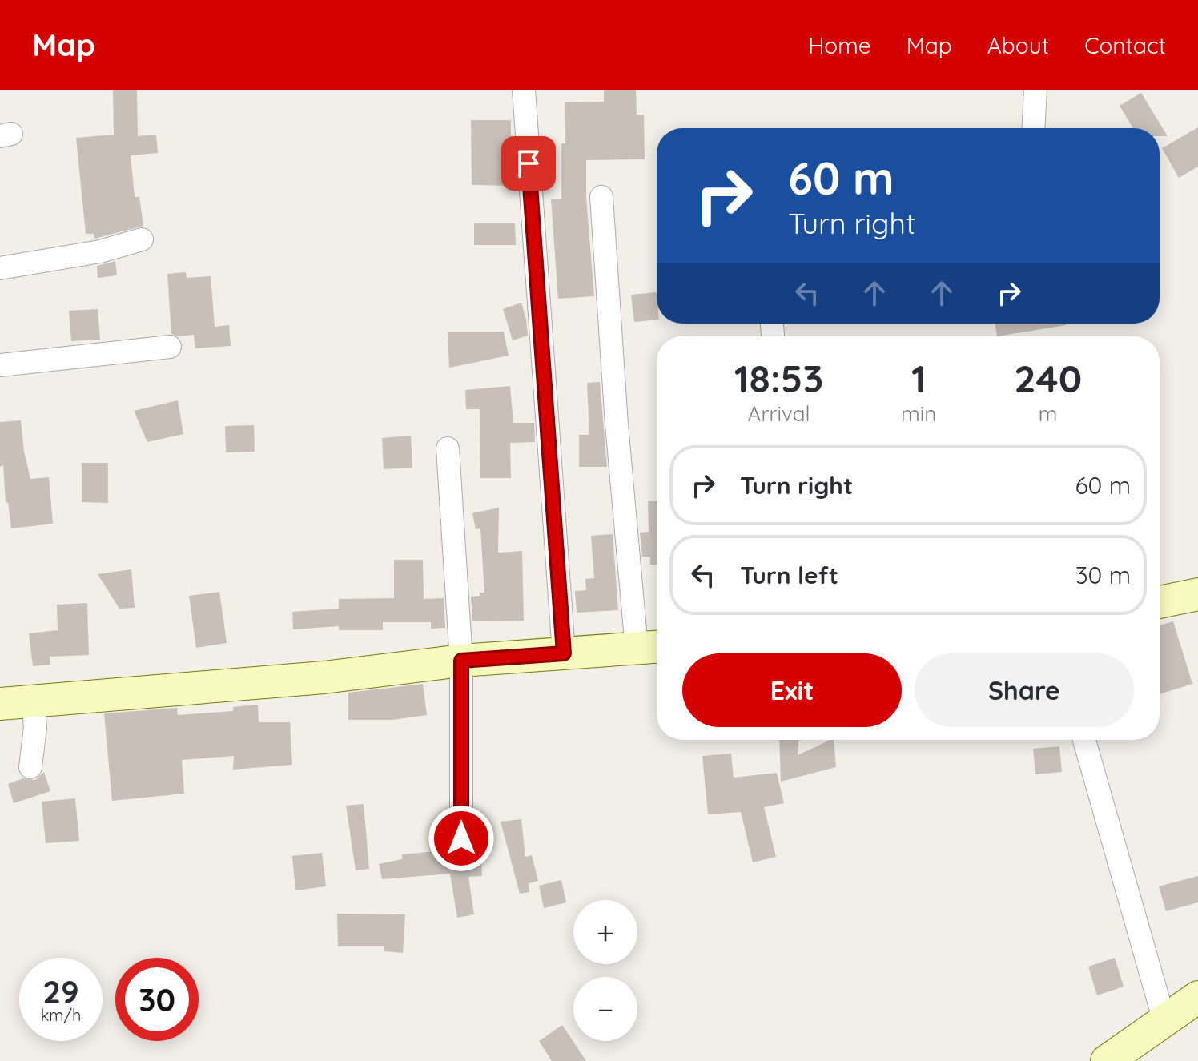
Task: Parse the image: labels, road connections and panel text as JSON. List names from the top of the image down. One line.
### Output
{"page":{"header":"Map","nav":["Home","Map","About","Contact"],"turn":["60 m","Turn right"],"eta":["18:53","Arrival","1","min","240","m"],"list":[{"name":"Turn right","value":"60 m"},{"name":"Turn left","value":"30 m"}],"buttons":["Exit","Share"],"map_buttons":["+","−"],"speed":"29 km/h","limit":"30"}}
